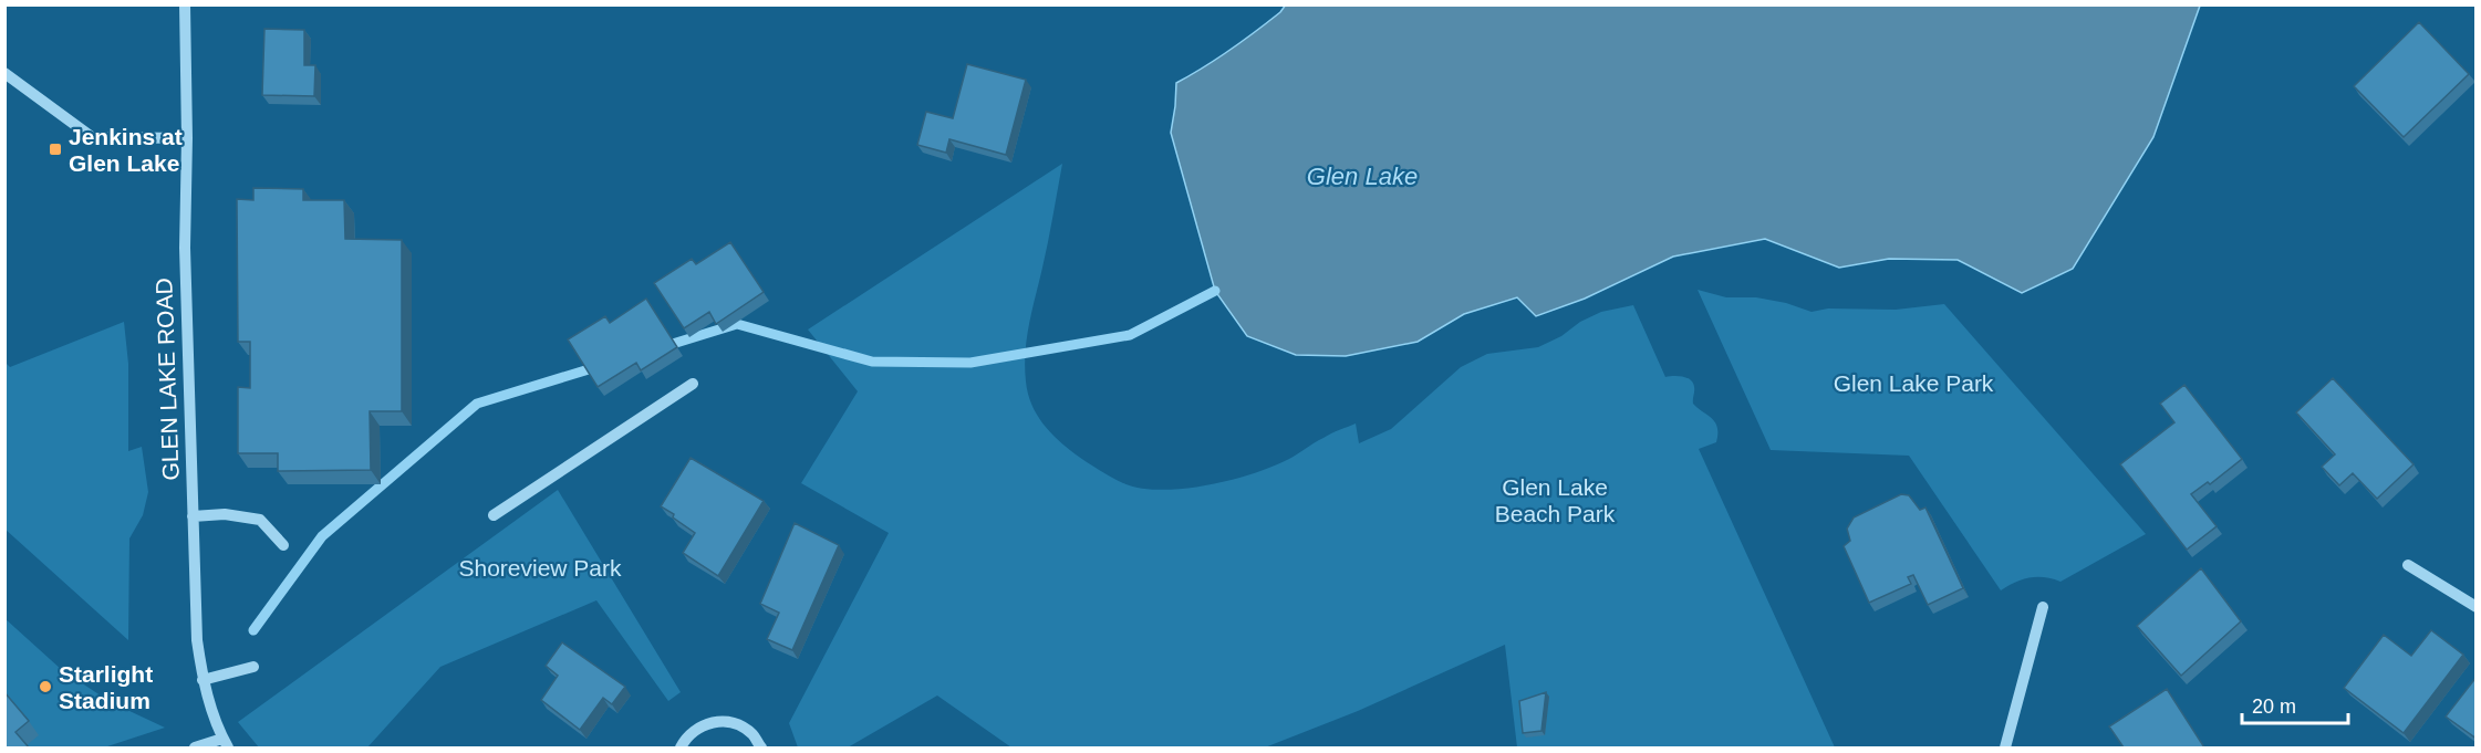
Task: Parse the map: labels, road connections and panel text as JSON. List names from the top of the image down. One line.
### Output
{"streets":{"street":["GLEN LAKE ROAD"]},"water":["Glen Lake"],"parks":["Glen Lake Park","Glen Lake Beach Park","Shoreview Park"],"places":{"transit":["Jenkins at Glen Lake"],"other":["Starlight Stadium"]},"scale_bar":"20 m"}
